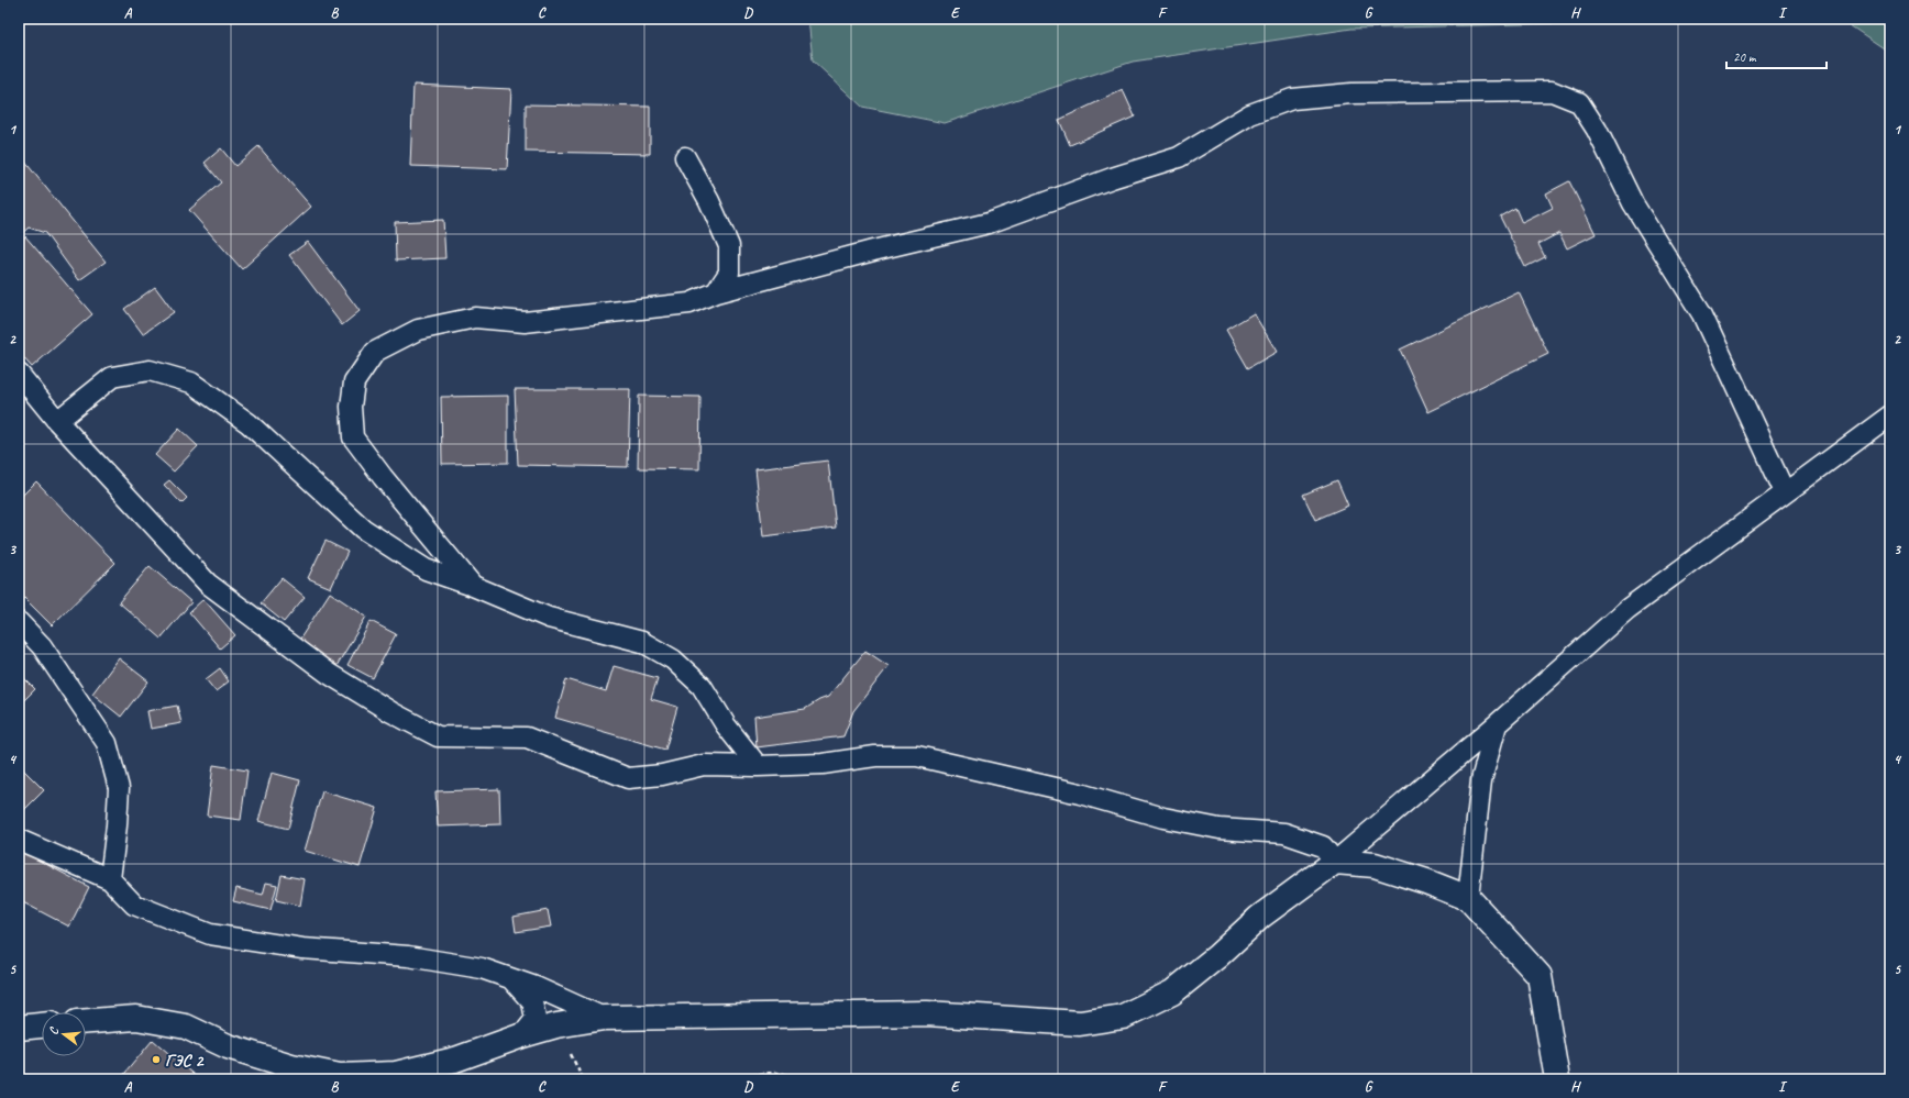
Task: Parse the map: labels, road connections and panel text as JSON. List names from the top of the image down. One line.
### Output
{"places":["ГЭС 2"],"scale_bar":"20 m","north":"left","grid":{"columns":["A","B","C","D","E","F","G","H","I"],"rows":["1","2","3","4","5"]}}
